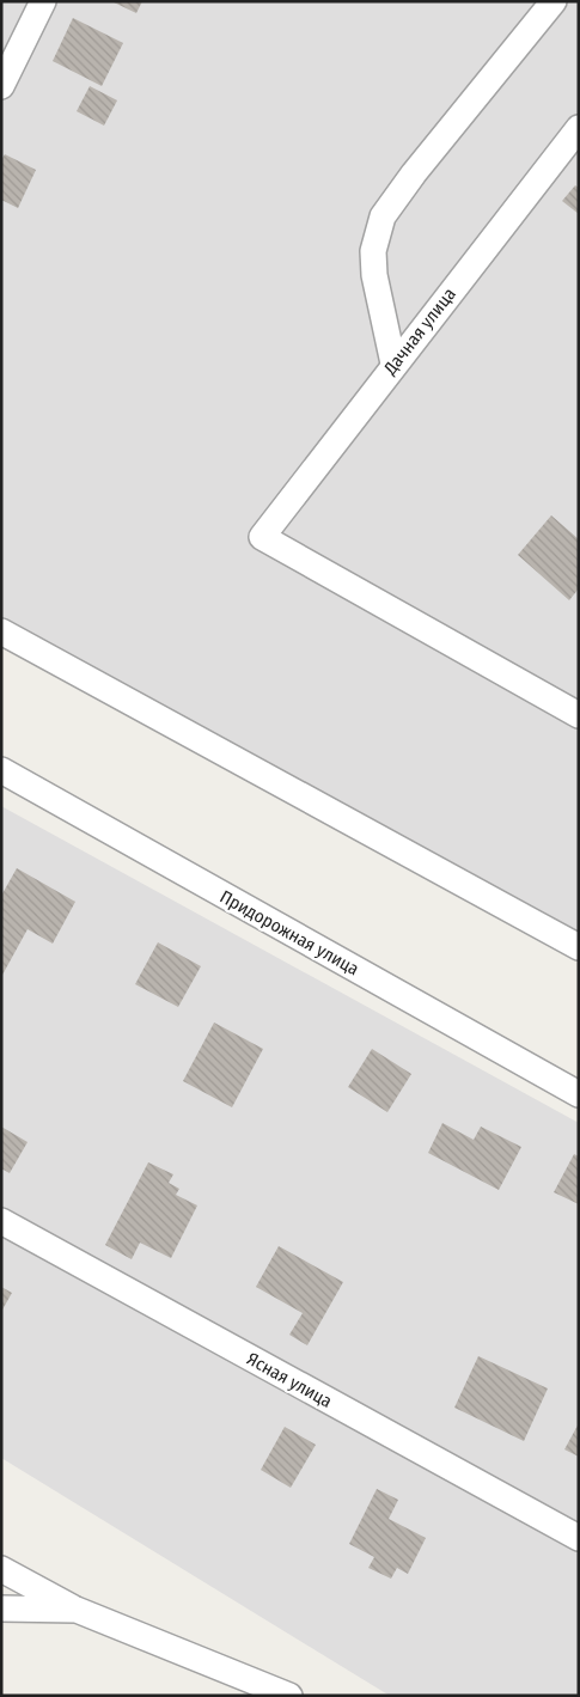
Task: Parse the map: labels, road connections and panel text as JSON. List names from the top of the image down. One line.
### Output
{"streets":{"street":["Дачная улица","Придорожная улица","Ясная улица"]}}
